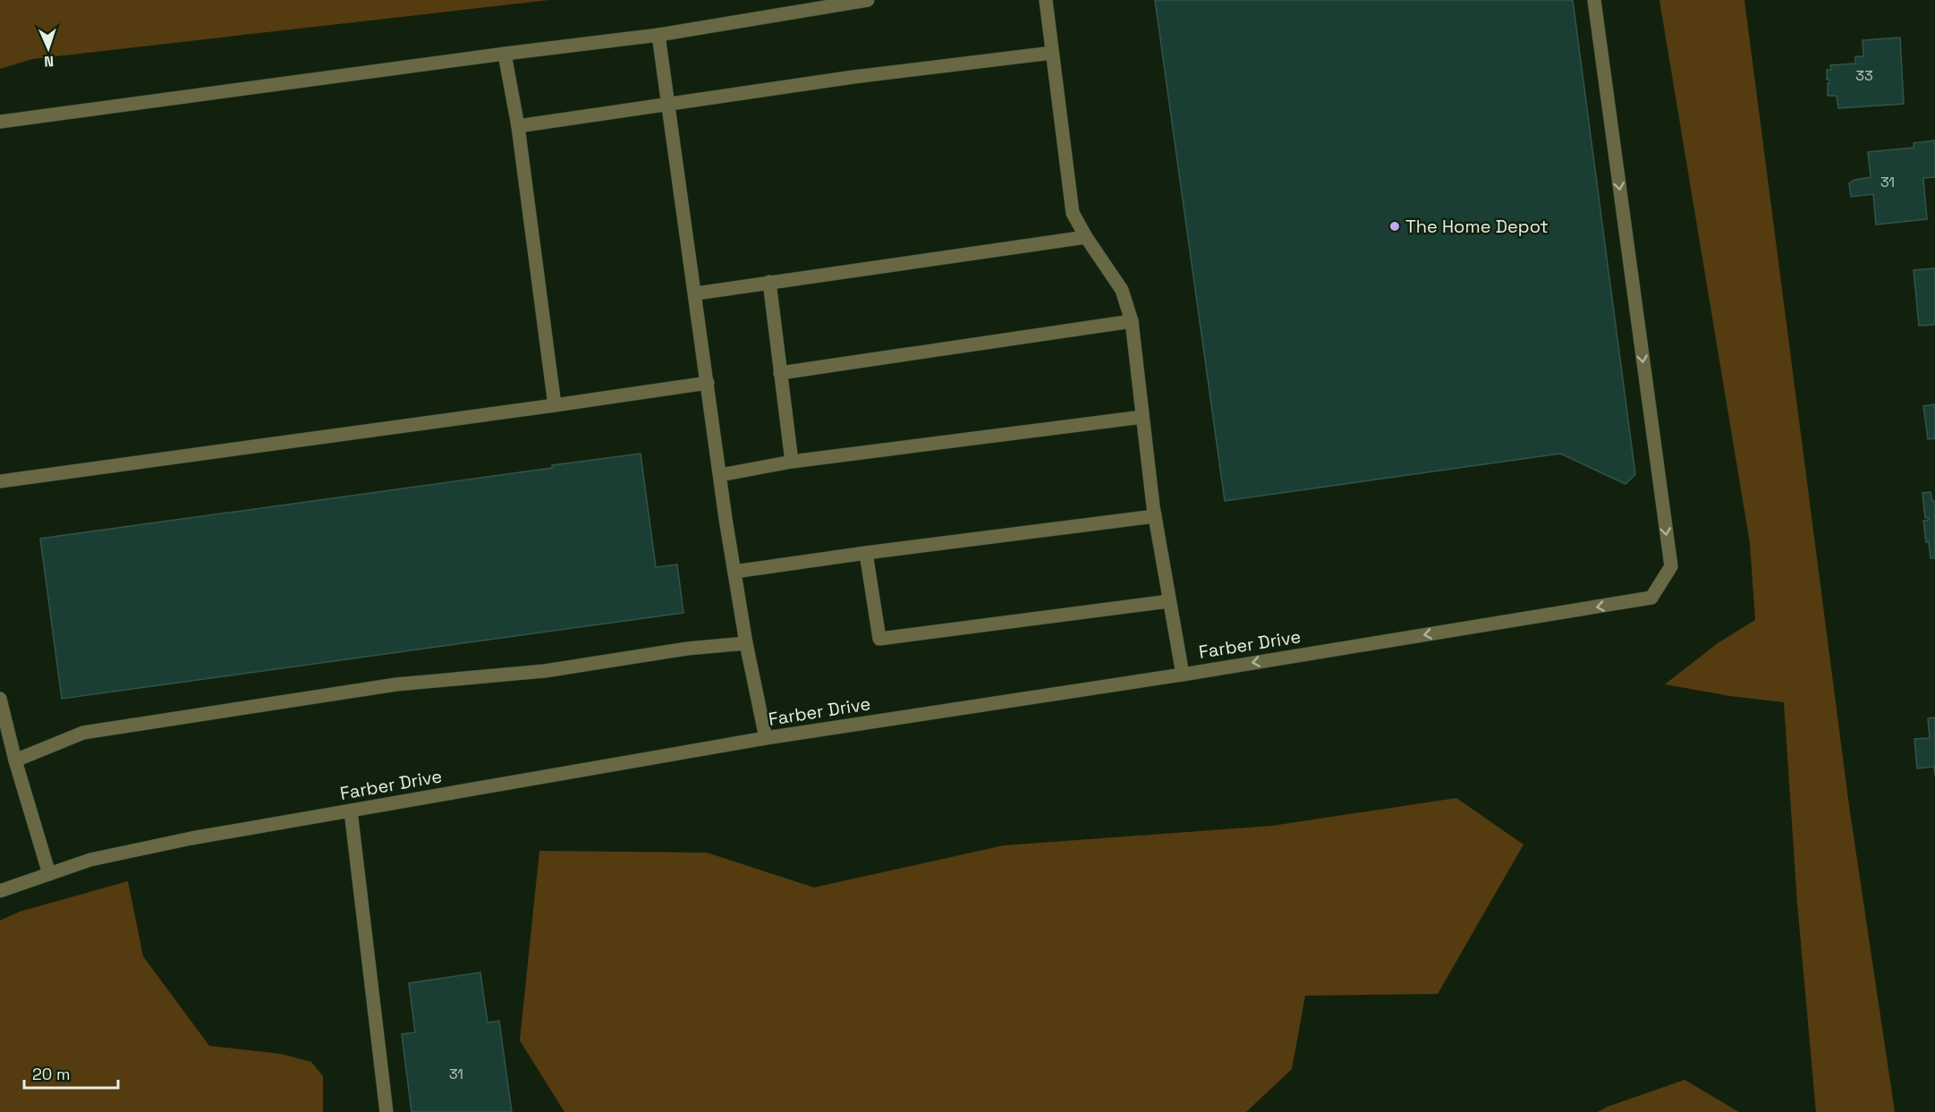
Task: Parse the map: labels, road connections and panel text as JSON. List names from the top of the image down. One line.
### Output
{"streets":{"street":["Farber Drive"]},"places":["The Home Depot"],"house_numbers":["33","31","31"],"scale_bar":"20 m","north":"bottom"}
